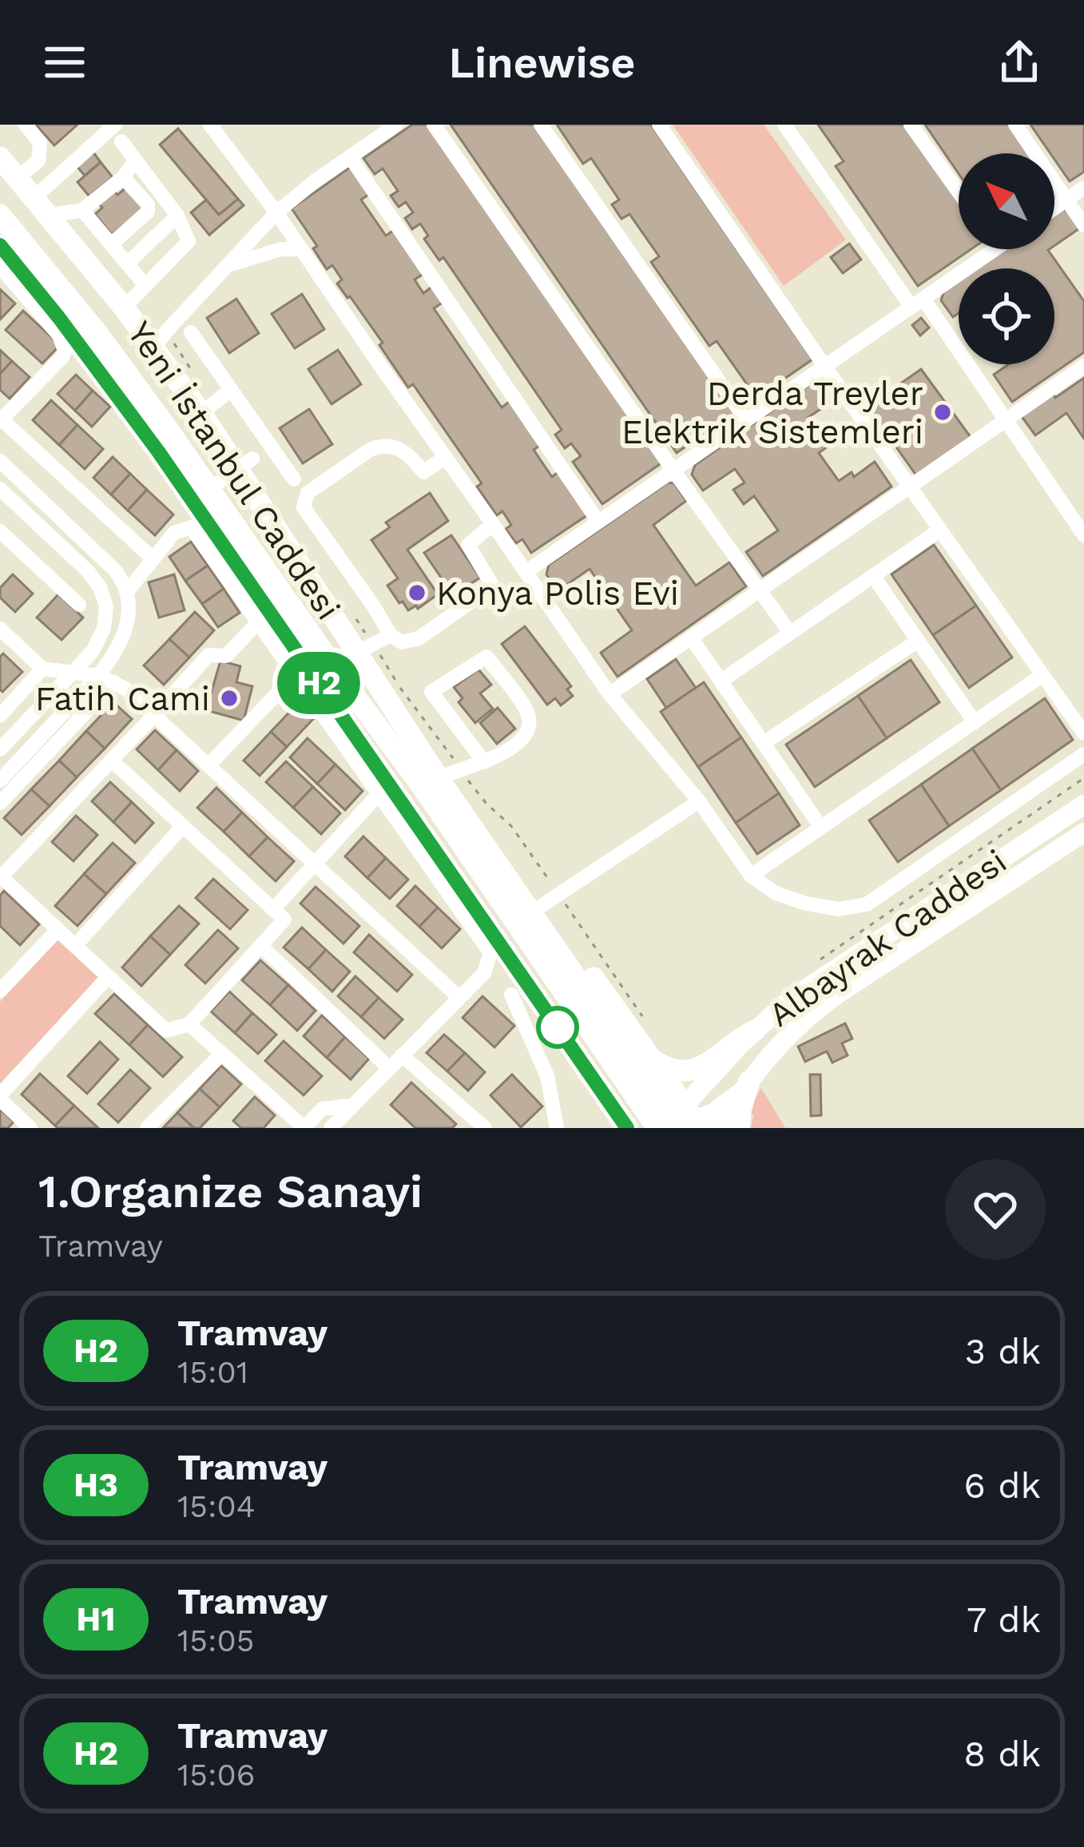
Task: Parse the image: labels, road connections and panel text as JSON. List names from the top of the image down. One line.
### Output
{"streets":{"highway":["Yeni İstanbul Caddesi"],"main road":["Albayrak Caddesi"]},"crossings":[["Yeni İstanbul Caddesi","Albayrak Caddesi"]],"places":["Derda Treyler Elektrik Sistemleri","Konya Polis Evi","Fatih Cami"],"lines":["tram line H2"],"north":"top left","page":{"header":"Linewise","on_map":"H2","heading":["1.Organize Sanayi","Tramvay"],"list":[{"mark":"H2","name":"Tramvay","note":"15:01","value":"3 dk"},{"mark":"H3","name":"Tramvay","note":"15:04","value":"6 dk"},{"mark":"H1","name":"Tramvay","note":"15:05","value":"7 dk"},{"mark":"H2","name":"Tramvay","note":"15:06","value":"8 dk"}]}}
